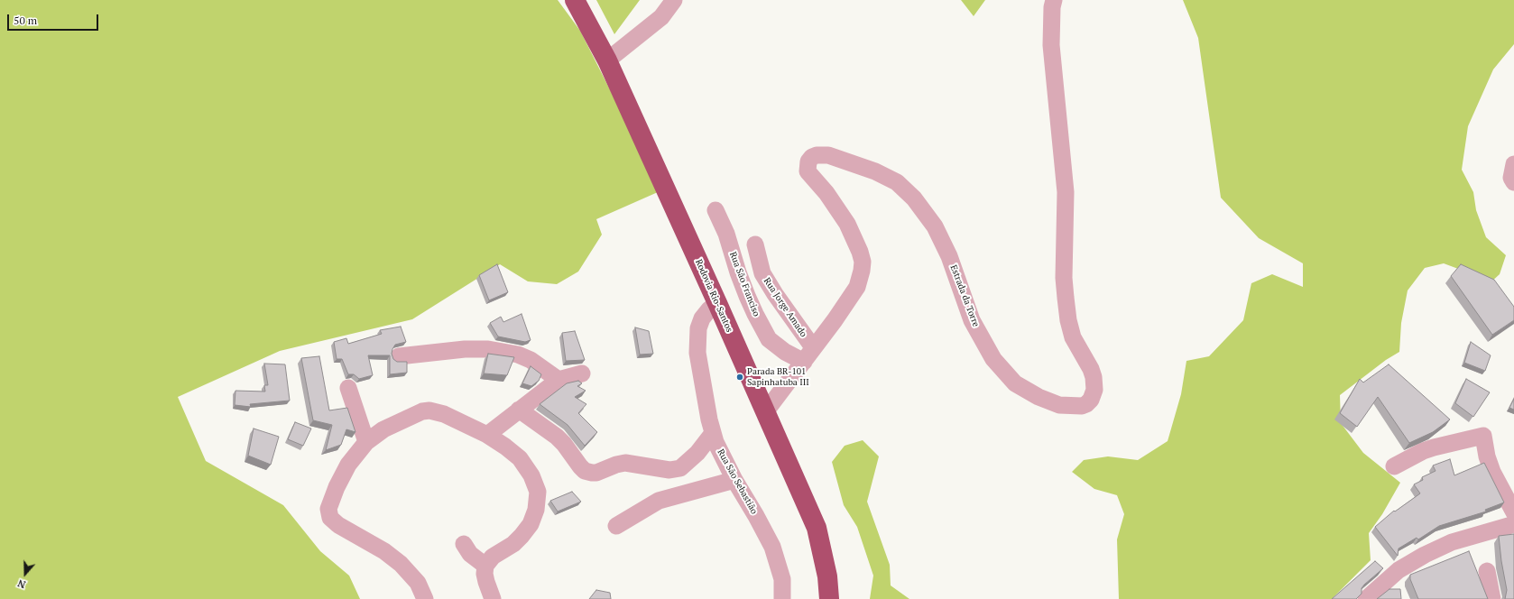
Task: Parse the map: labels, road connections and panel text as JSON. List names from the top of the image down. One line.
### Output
{"streets":{"highway":["Rodovia Rio-Santos"],"street":["Rua São Franciso","Estrada da Torre","Rua Jorge Amado","Rua São Sebastião"]},"crossings":[["Rua São Franciso","Estrada da Torre"],["Rua São Franciso","Rua Jorge Amado"],["Rodovia Rio-Santos","Estrada da Torre"],["Rodovia Rio-Santos","Rua São Sebastião"],["Estrada da Torre","Rua Jorge Amado"]],"places":["Parada BR-101 Sapinhatuba III"],"scale_bar":"50 m","north":"bottom"}
